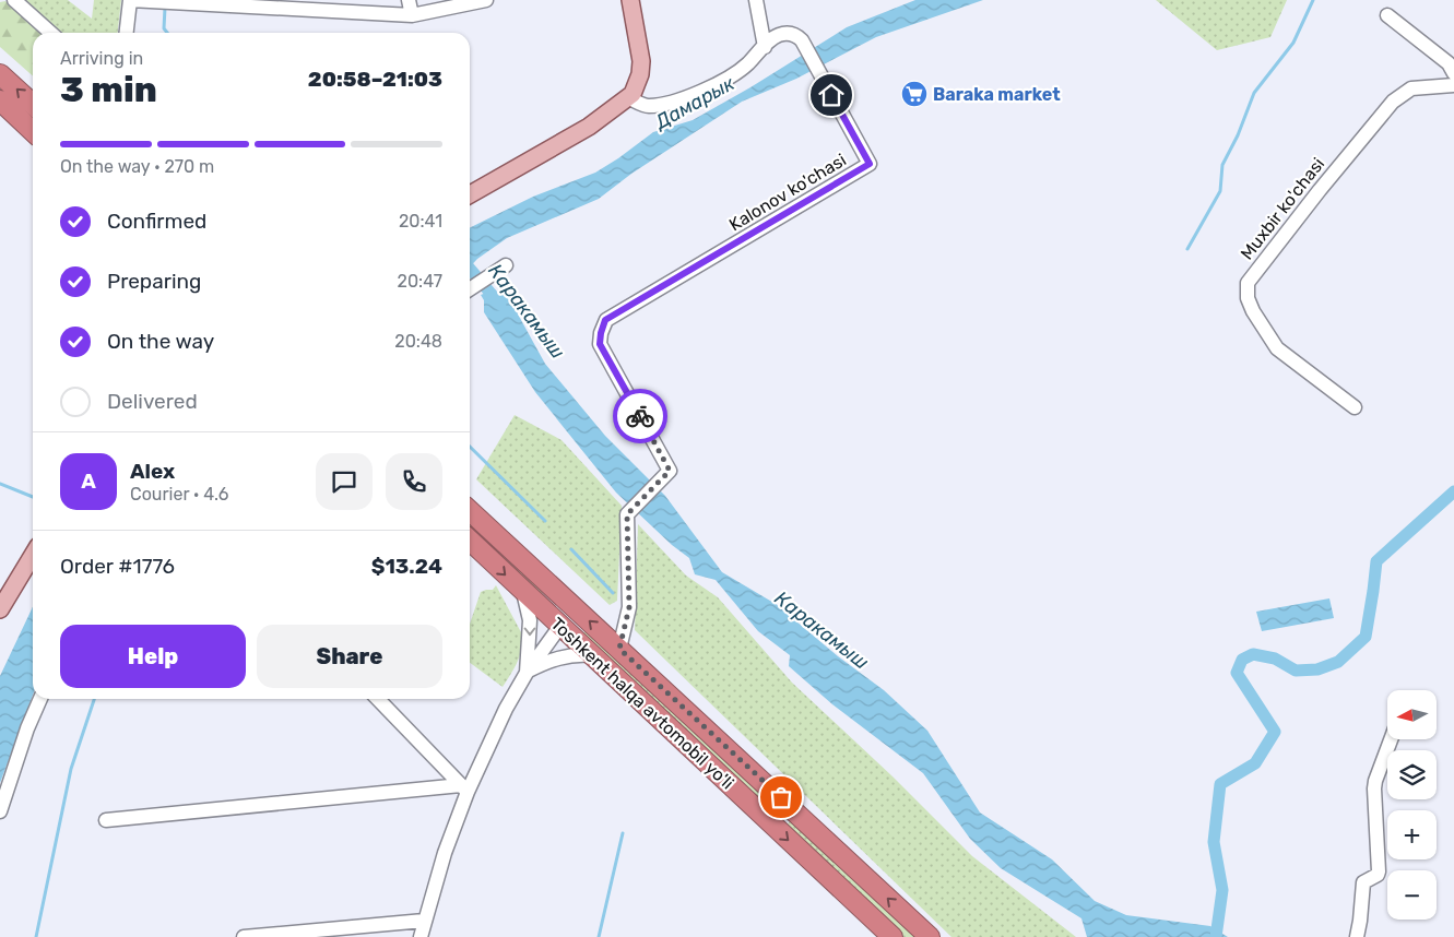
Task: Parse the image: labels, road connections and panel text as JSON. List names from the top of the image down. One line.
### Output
{"streets":{"highway":["Toshkent halqa avtomobil yo'li"],"street":["Kalonov ko'chasi","Muxbir ko'chasi"]},"crossings":[["Kalonov ko'chasi","Toshkent halqa avtomobil yo'li"]],"water":["Дамарык","Каракамыш"],"places":{"supermarket":["Baraka market"]},"north":"left","page":{"heading":["3 min","Arriving in","20:58–21:03"],"panel":["Alex","Courier · 4.6","Order #1776","$13.24"],"bar":"On the way · 270 m","list":[["Confirmed","20:41"],["Preparing","20:47"],["On the way","20:48"],"Delivered"],"round":"A","buttons":["Help","Share"],"map_buttons":["+","−"]}}
